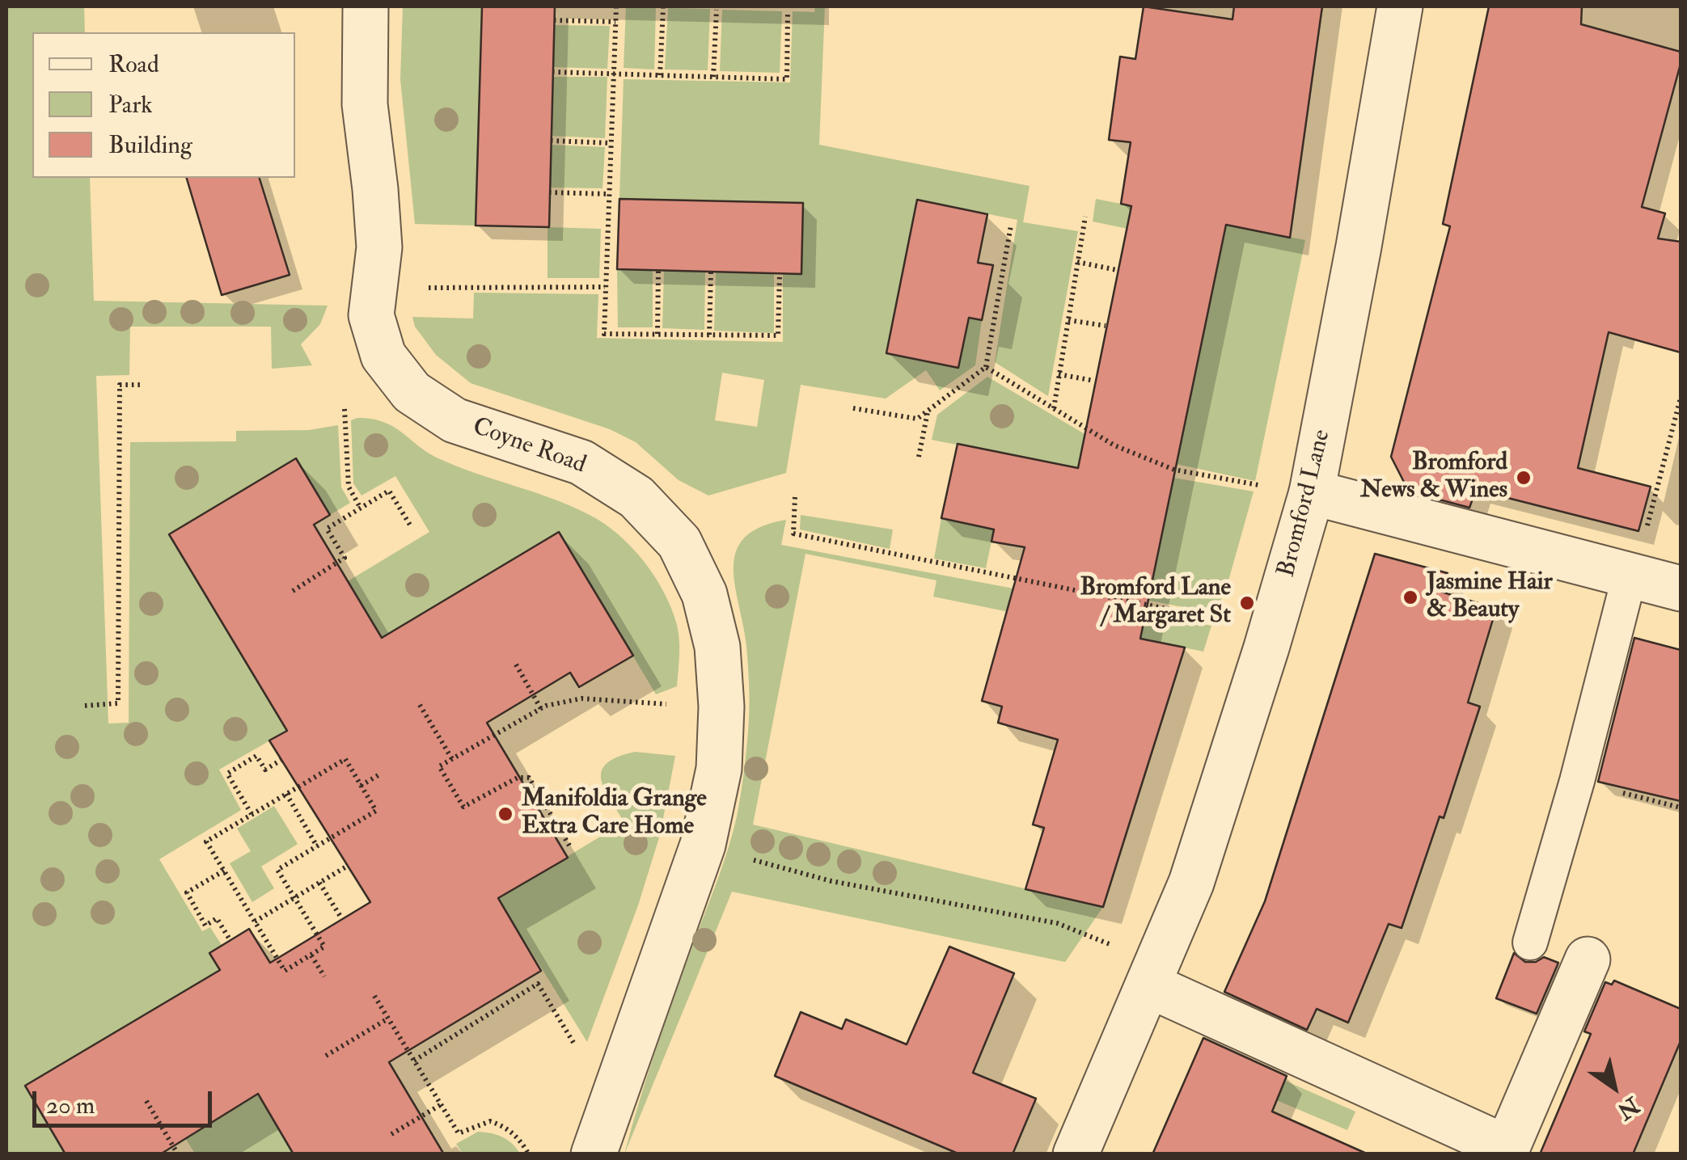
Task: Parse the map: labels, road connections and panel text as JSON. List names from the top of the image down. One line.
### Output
{"streets":{"street":["Coyne Road","Bromford Lane"]},"places":["Bromford News & Wines","Jasmine Hair & Beauty","Bromford Lane / Margaret St","Manifoldia Grange Extra Care Home"],"legend":["Road","Park","Building"],"scale_bar":"20 m","north":"bottom right"}
